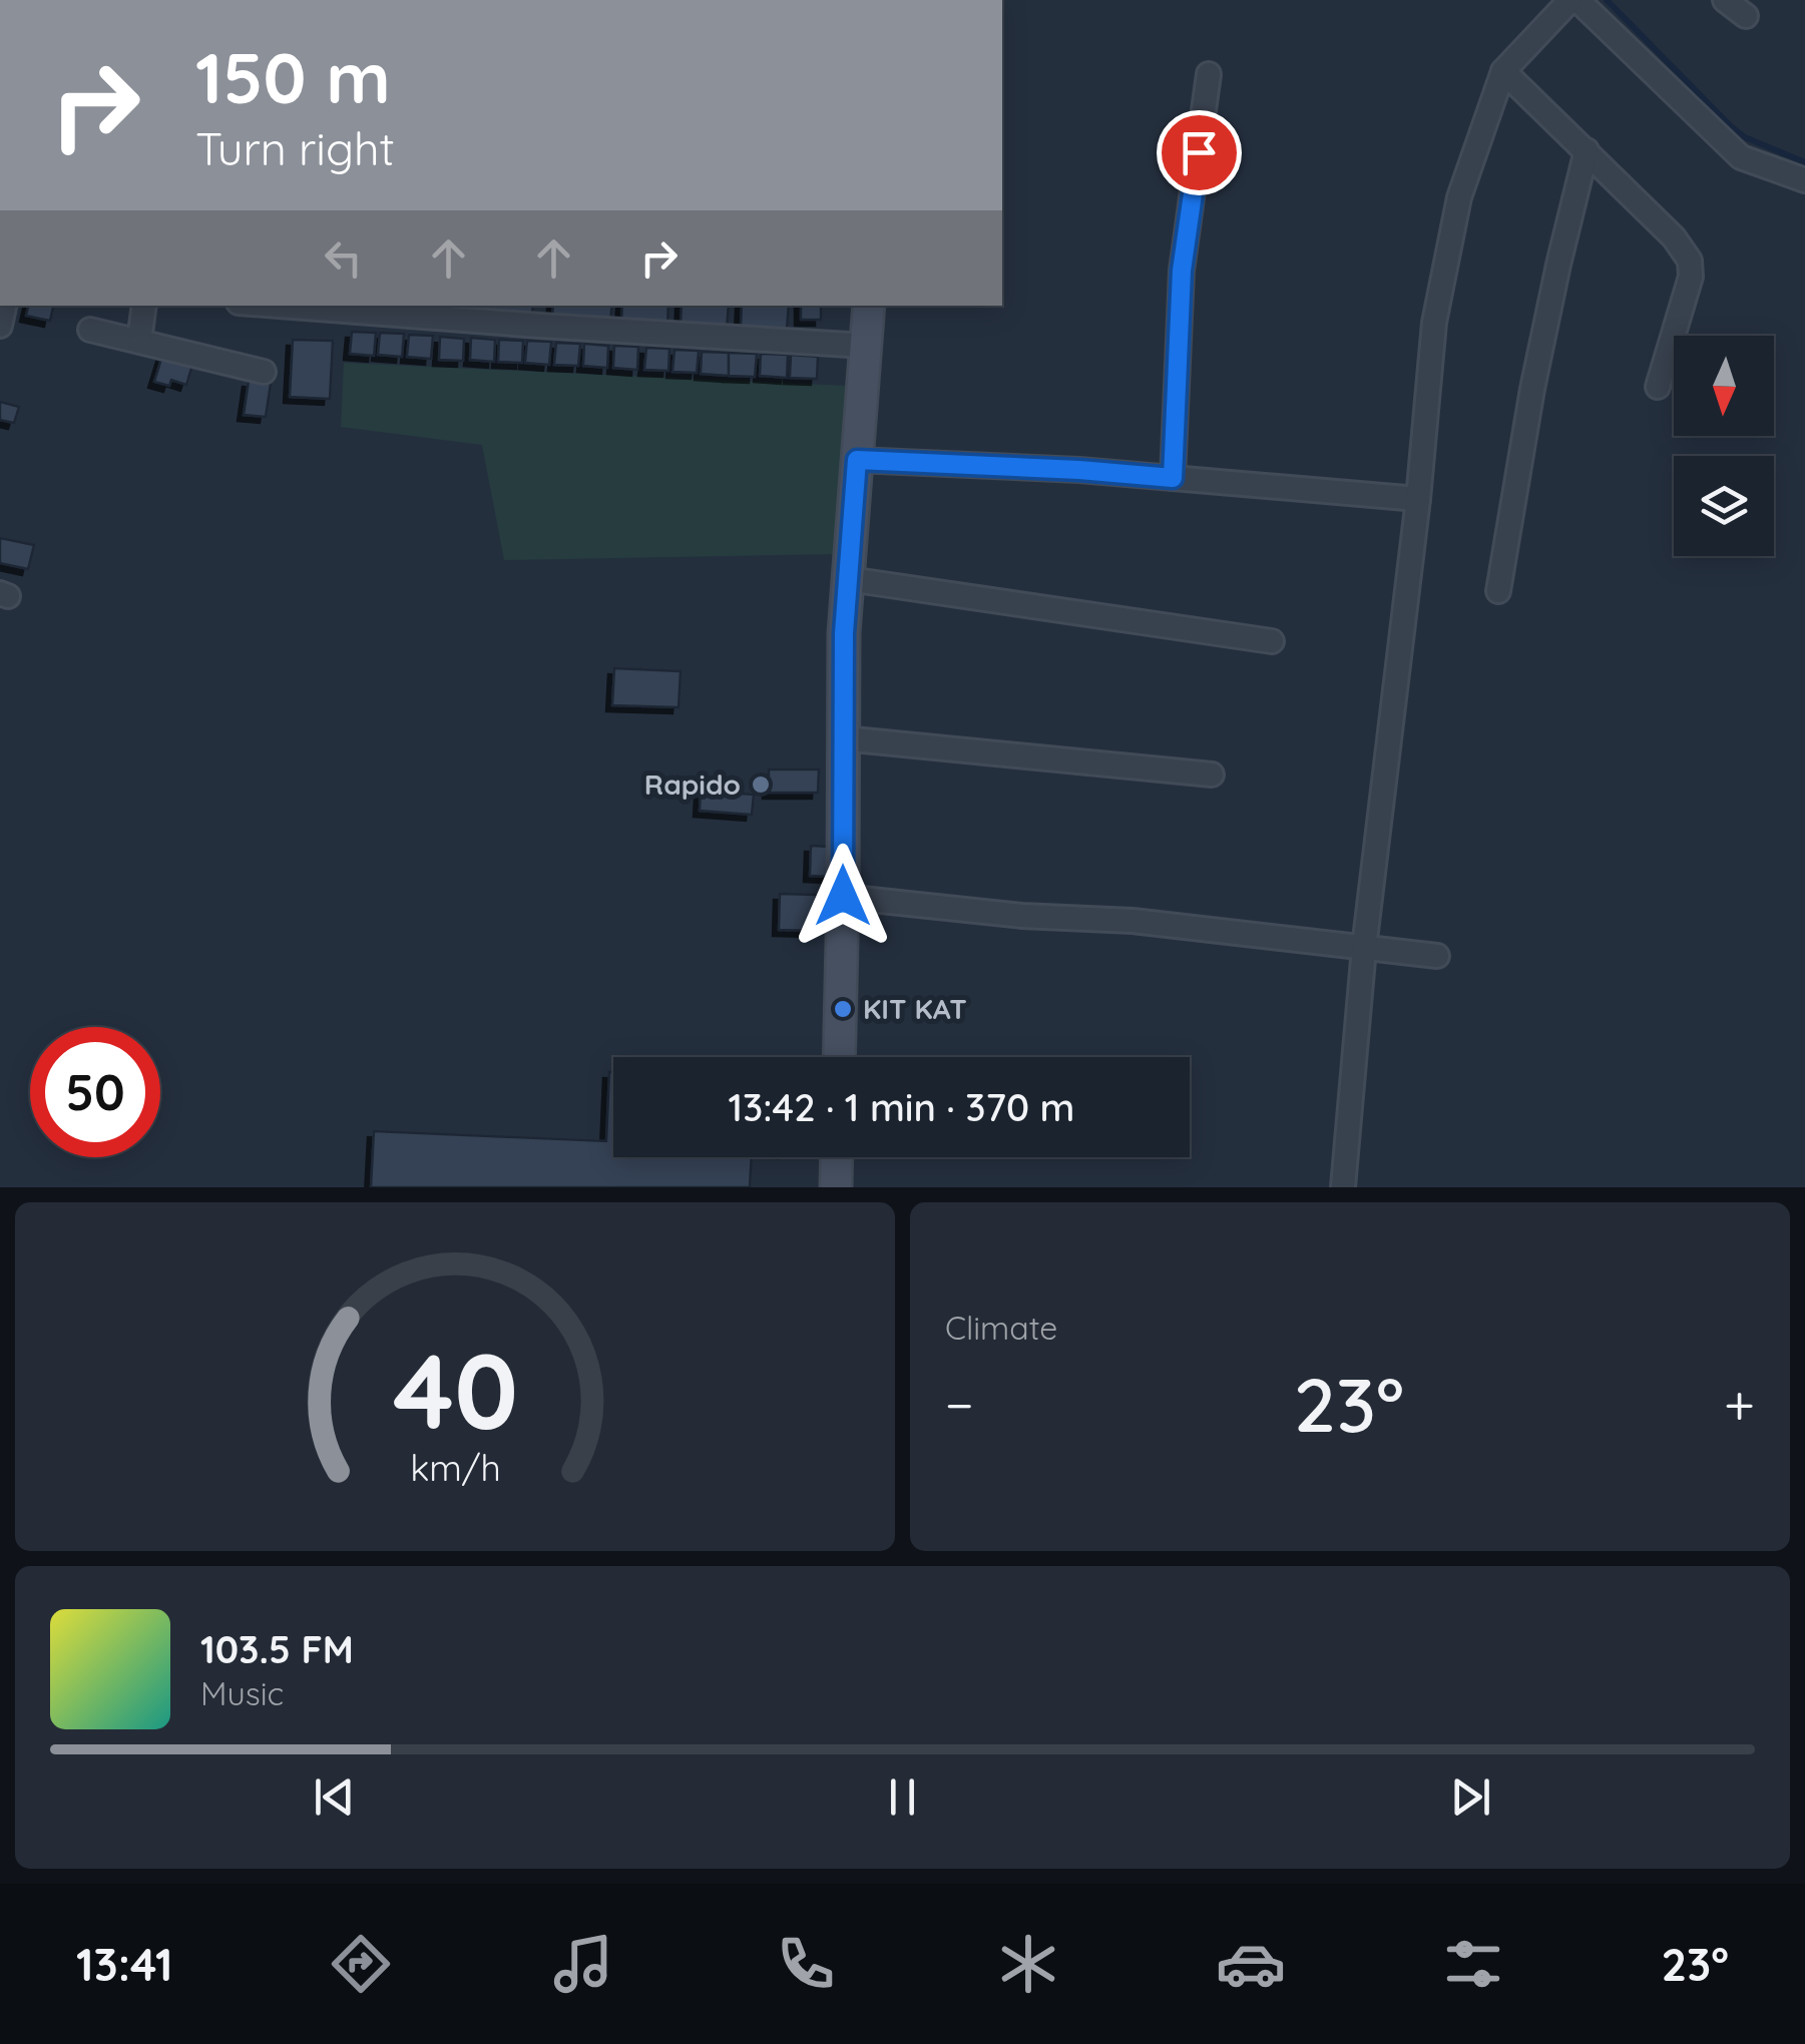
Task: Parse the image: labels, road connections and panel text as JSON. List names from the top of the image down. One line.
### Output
{"places":["Rapido","KIT KAT"],"north":"bottom","page":{"turn":["150 m","Turn right"],"limit":"50","trip":"13:42 · 1 min · 370 m","tile":"Climate","heat":["−","23°","+"],"song":["103.5 FM","Music"],"tabs":["13:41","23°"],"gauge":["40","km/h"]}}
